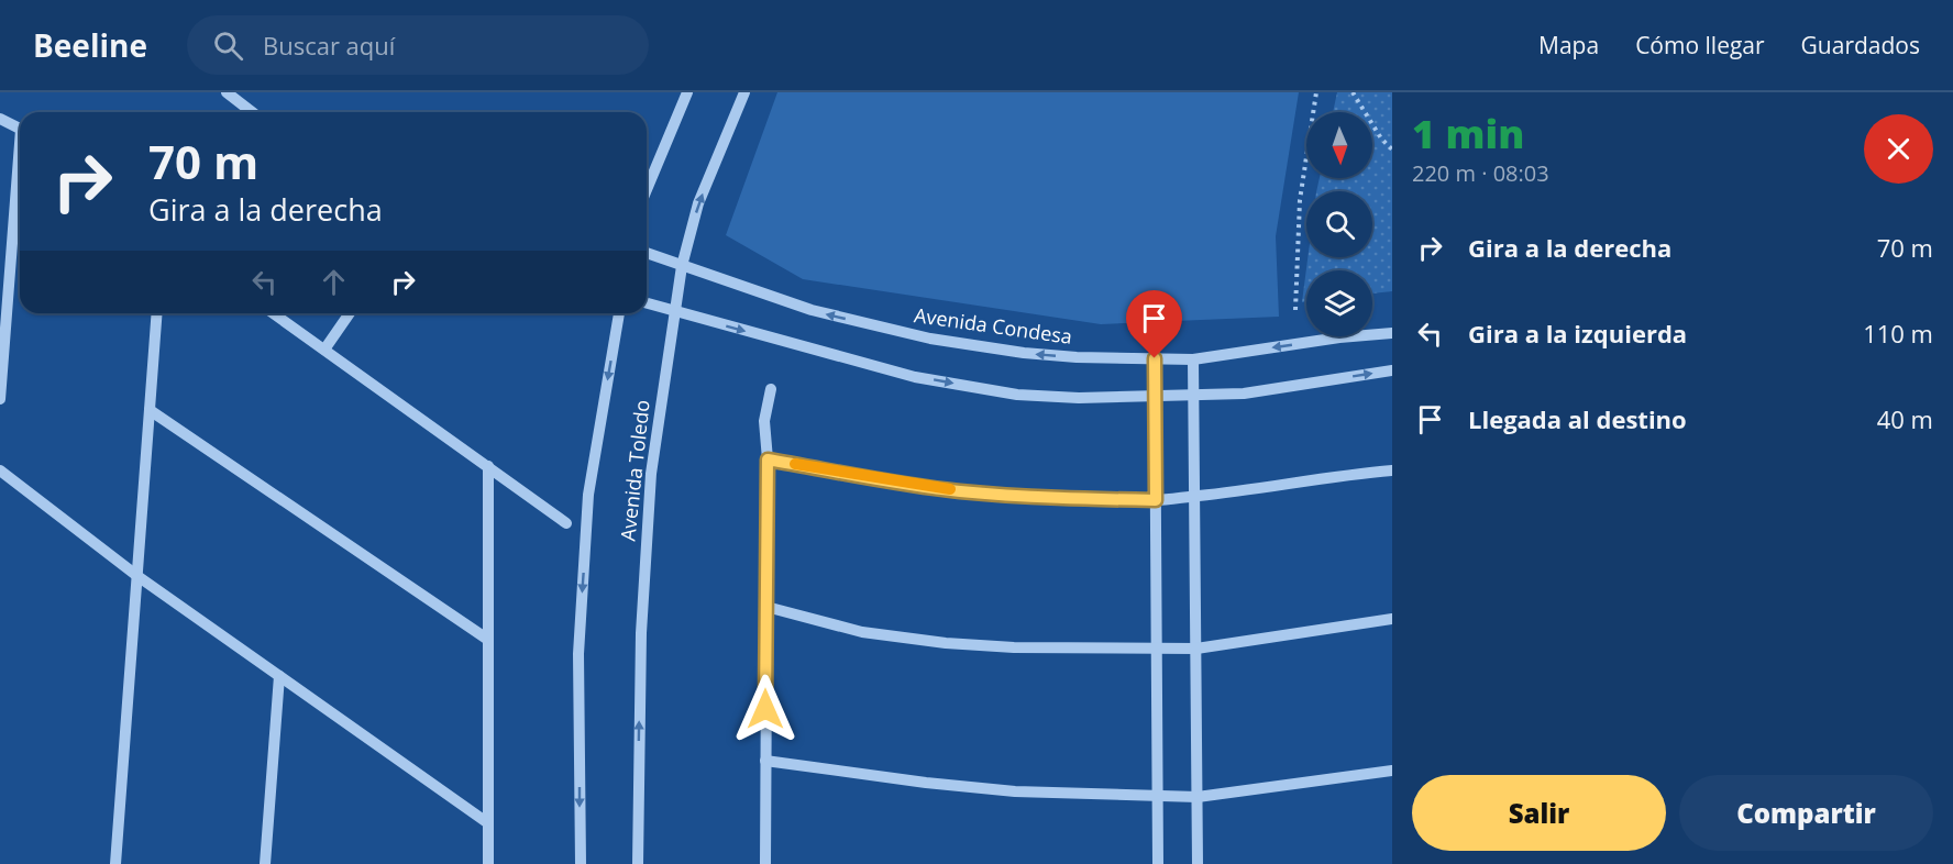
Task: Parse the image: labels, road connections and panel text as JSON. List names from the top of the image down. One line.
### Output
{"streets":{"street":["Avenida Condesa","Avenida Toledo"]},"crossings":[["Avenida Condesa","Avenida Toledo"]],"north":"bottom","page":{"header":"Beeline","search":"Buscar aquí","nav":["Mapa","Cómo llegar","Guardados"],"heading":["1 min","220 m · 08:03"],"turn":["70 m","Gira a la derecha"],"list":[{"name":"Gira a la derecha","value":"70 m"},{"name":"Gira a la izquierda","value":"110 m"},{"name":"Llegada al destino","value":"40 m"}],"buttons":["Salir","Compartir"]}}
